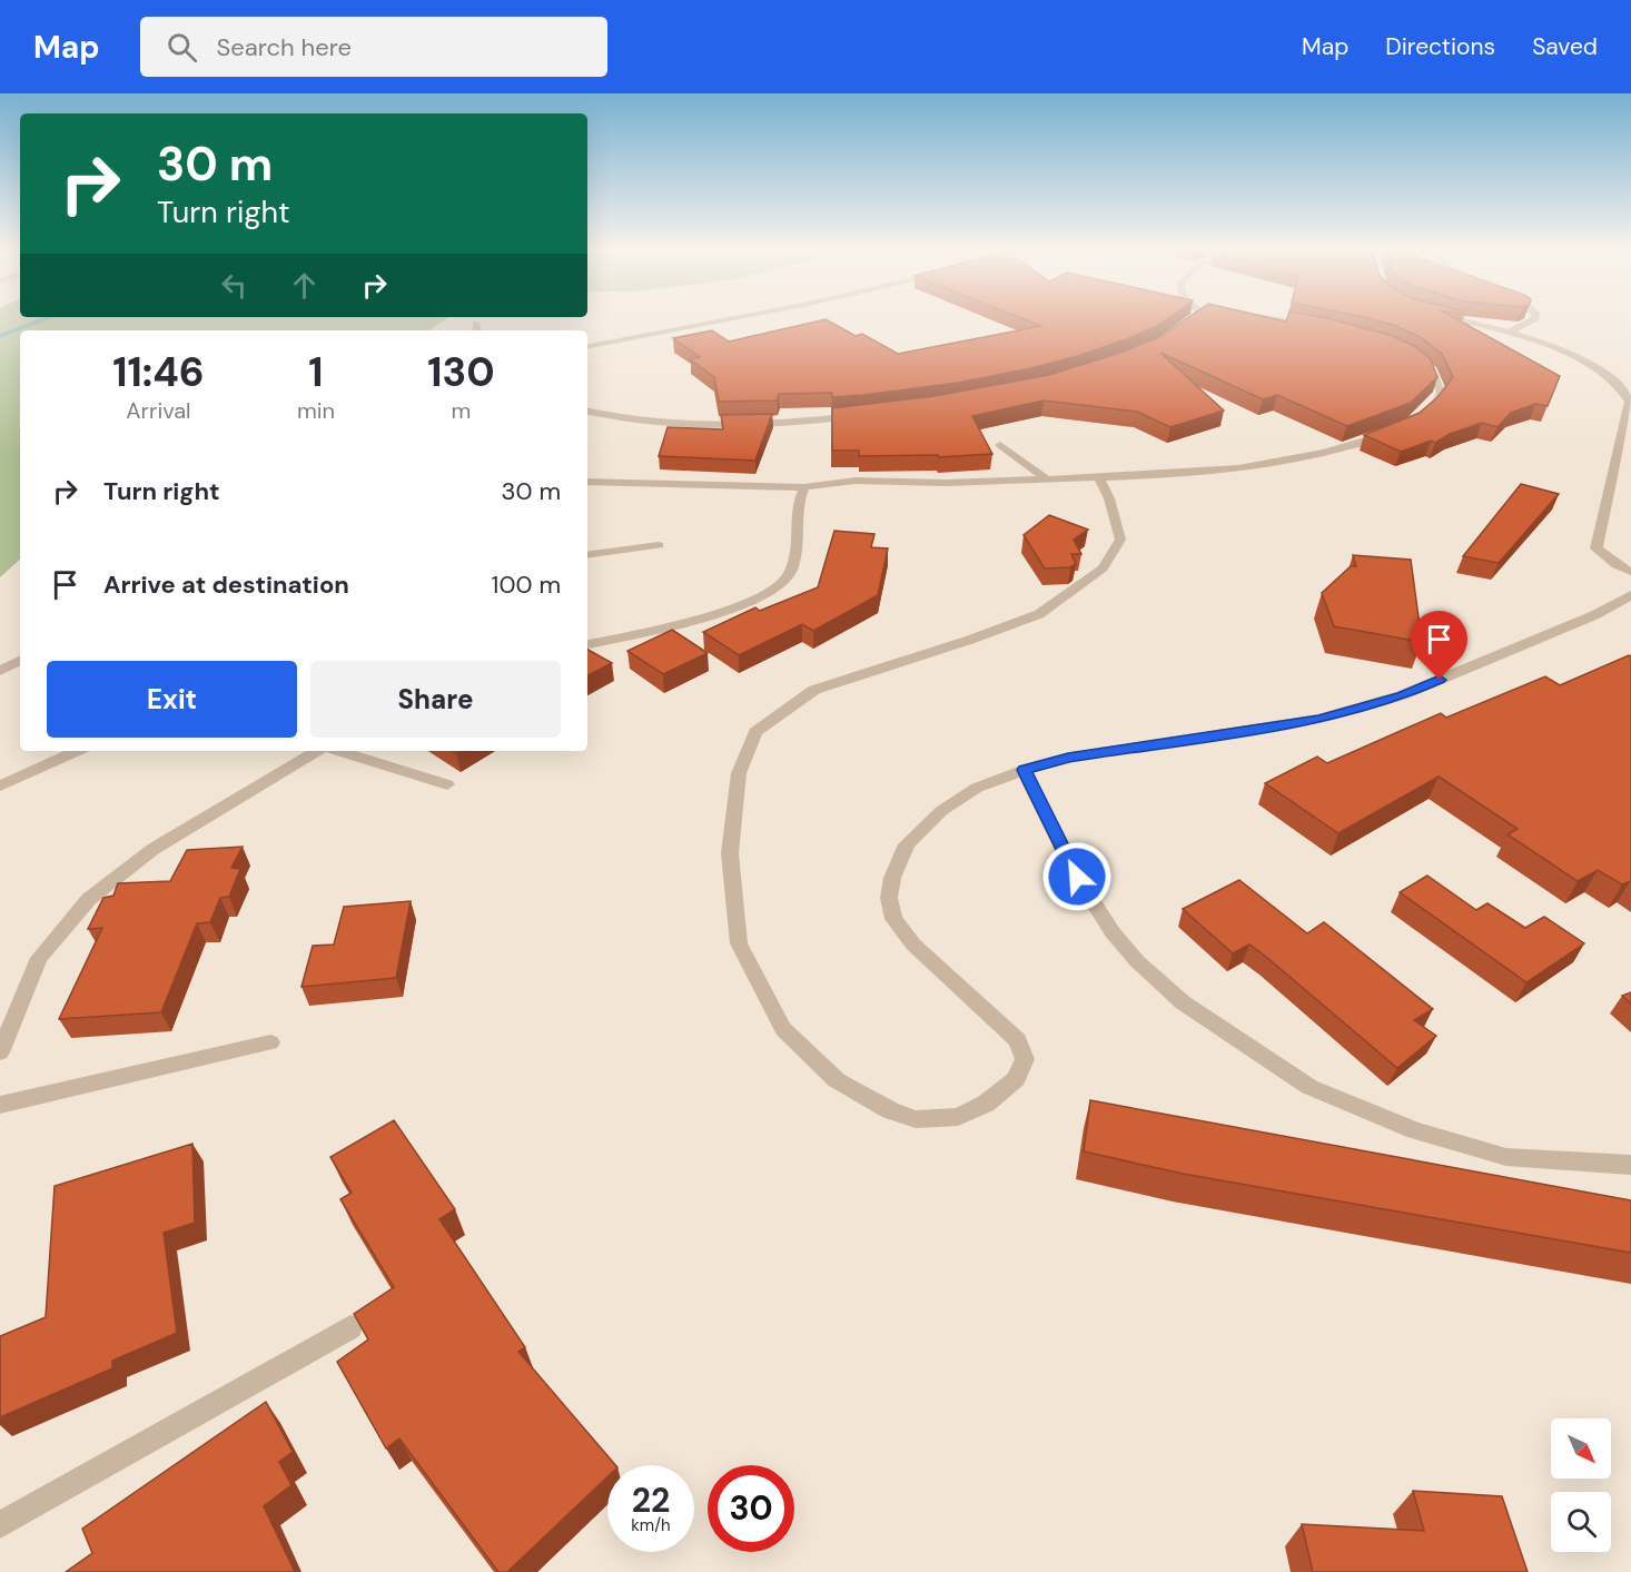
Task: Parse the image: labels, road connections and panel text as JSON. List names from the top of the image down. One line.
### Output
{"north":"bottom right","page":{"header":"Map","search":"Search here","nav":["Map","Directions","Saved"],"turn":["30 m","Turn right"],"eta":["11:46","Arrival","1","min","130","m"],"list":[{"name":"Turn right","value":"30 m"},{"name":"Arrive at destination","value":"100 m"}],"buttons":["Exit","Share"],"speed":"22 km/h","limit":"30"}}
